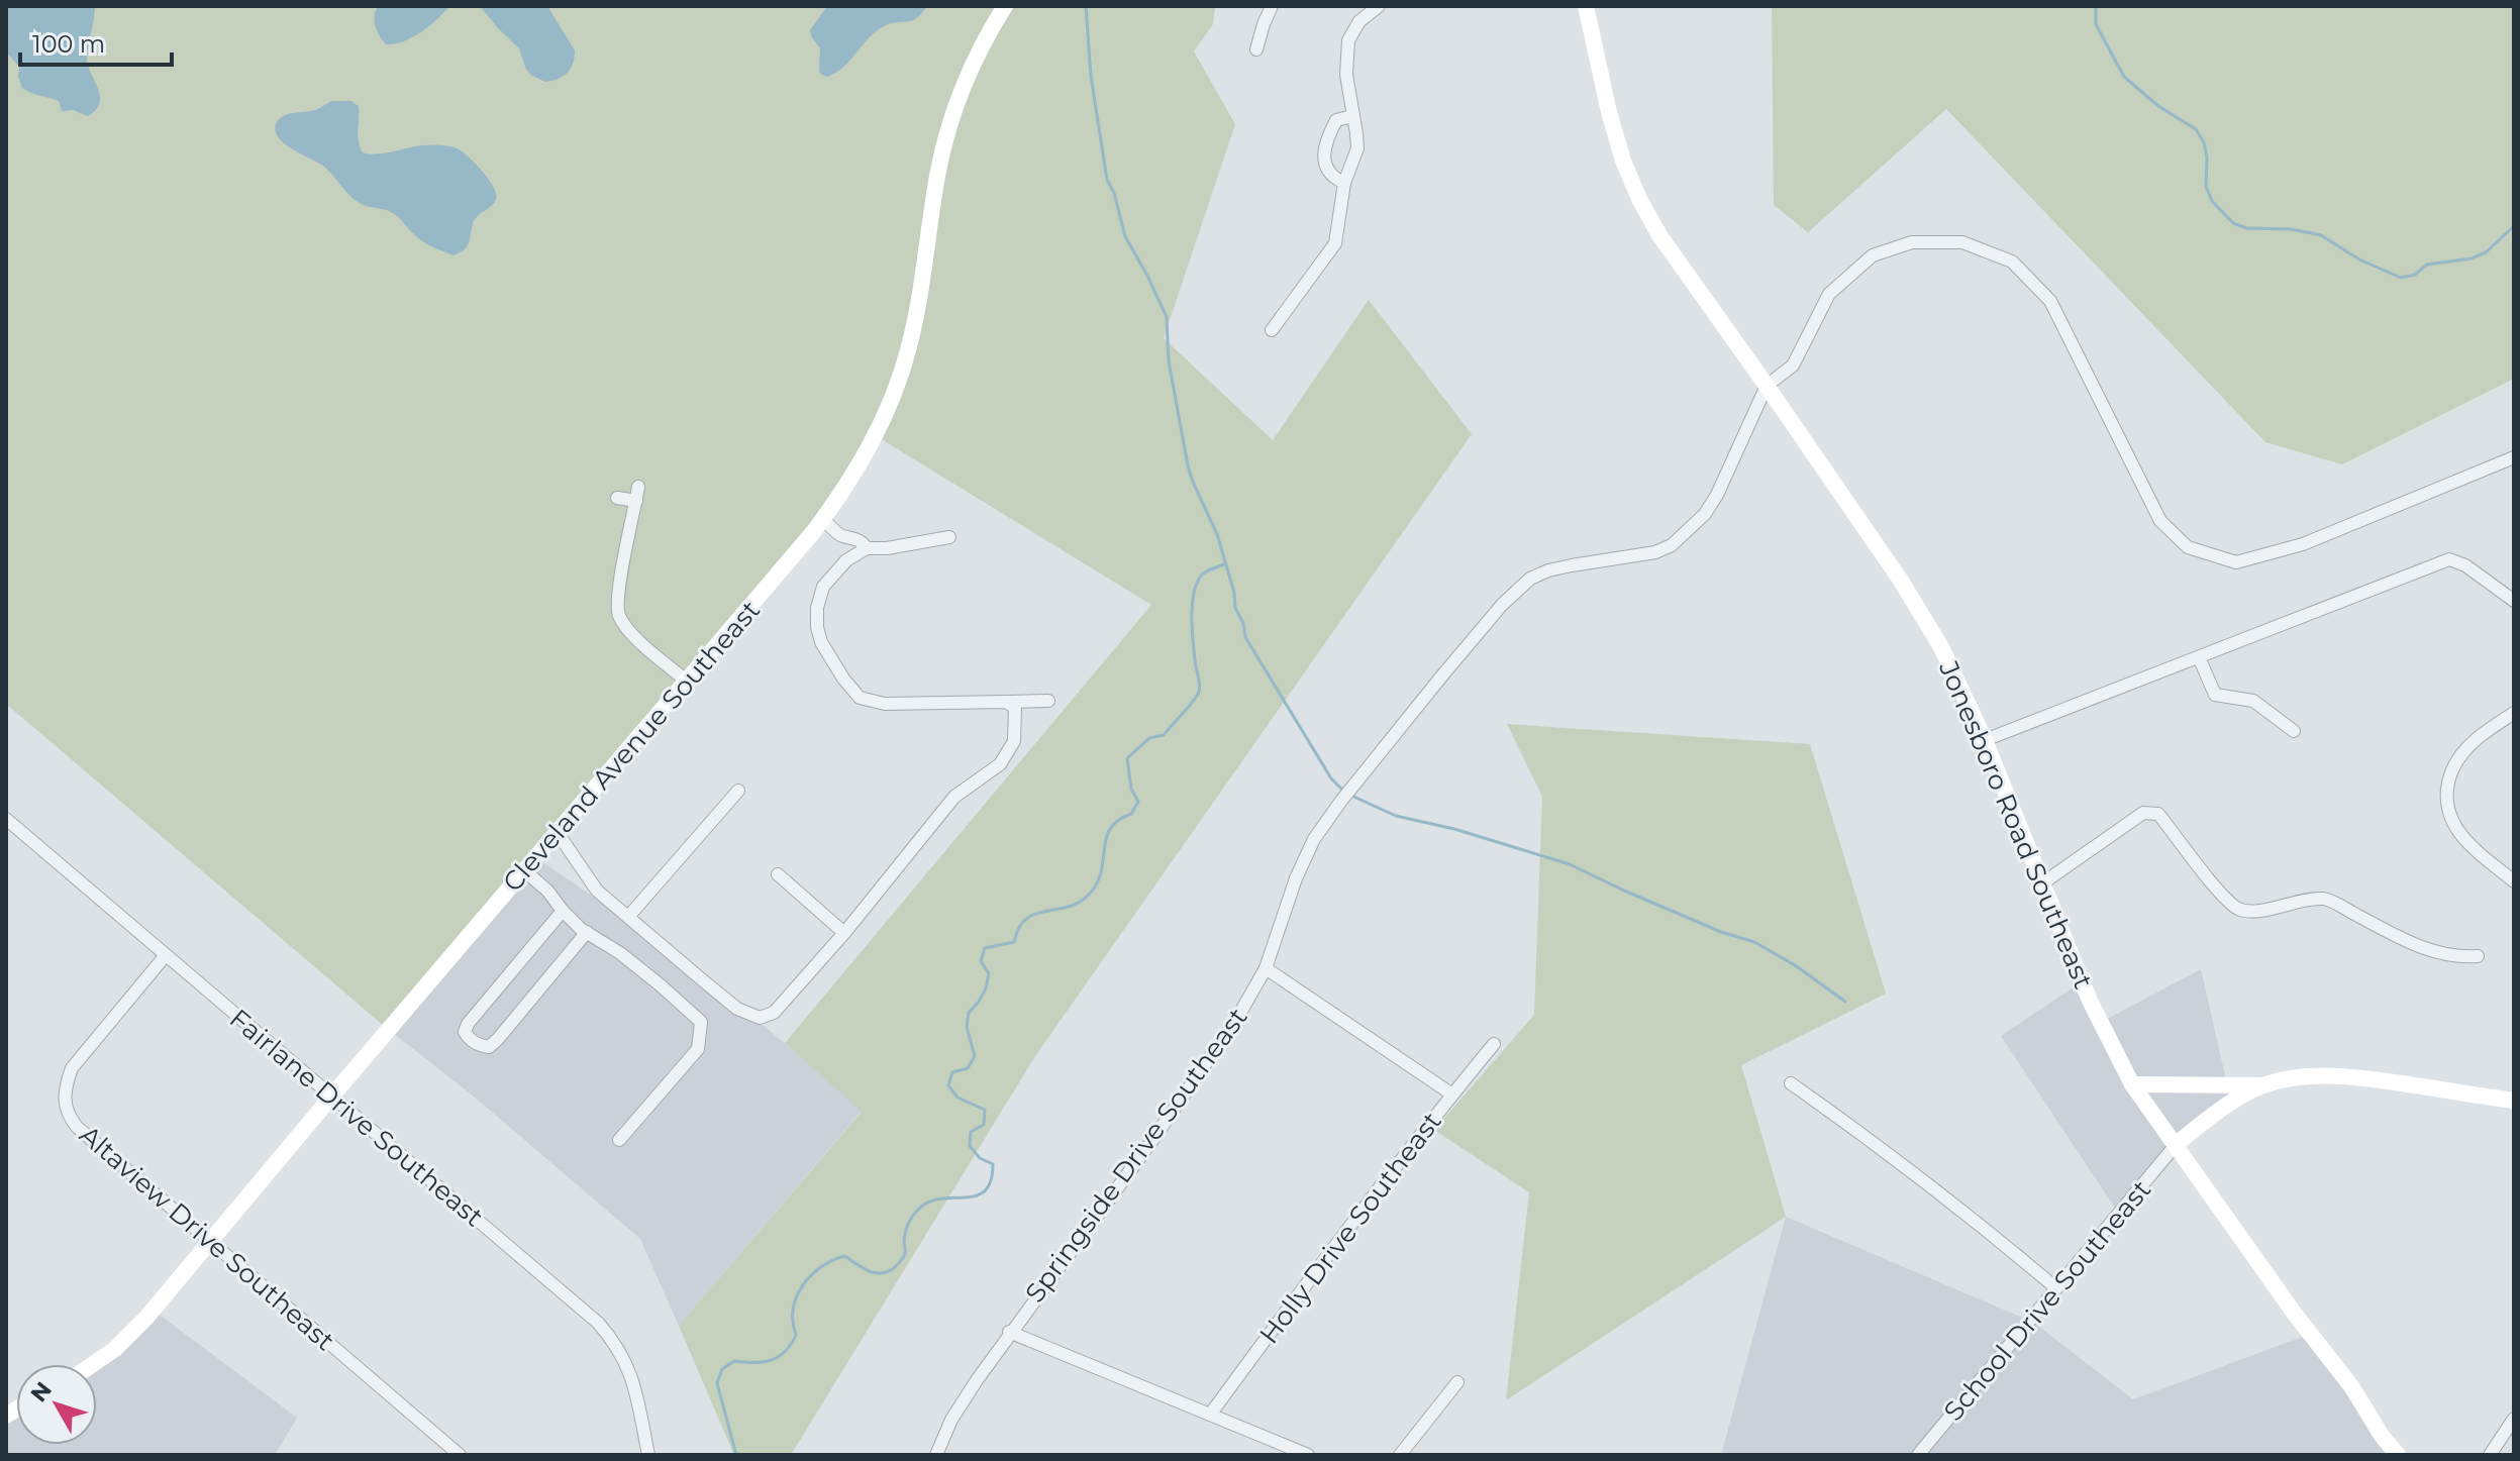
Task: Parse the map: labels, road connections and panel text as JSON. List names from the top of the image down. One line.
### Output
{"streets":{"main road":["Cleveland Avenue Southeast","Jonesboro Road Southeast"],"street":["Fairlane Drive Southeast","Springside Drive Southeast","Holly Drive Southeast","Altaview Drive Southeast","School Drive Southeast"]},"crossings":[["Cleveland Avenue Southeast","Fairlane Drive Southeast"],["Cleveland Avenue Southeast","Altaview Drive Southeast"],["Jonesboro Road Southeast","Springside Drive Southeast"],["Jonesboro Road Southeast","School Drive Southeast"],["Fairlane Drive Southeast","Altaview Drive Southeast"]],"scale_bar":"100 m","north":"top left"}
